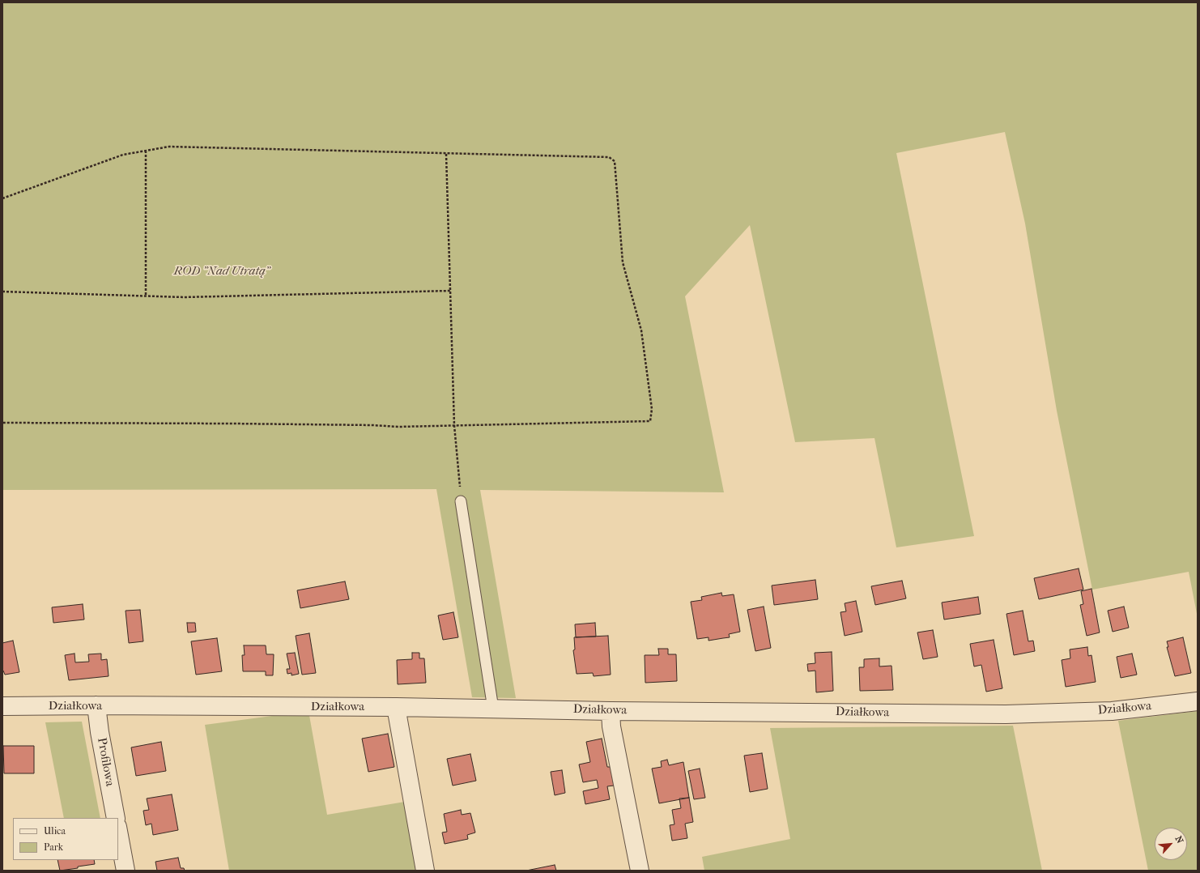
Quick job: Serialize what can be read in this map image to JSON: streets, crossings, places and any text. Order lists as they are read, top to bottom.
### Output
{
  "streets": {
    "street": ["Działkowa", "Profilowa"]
  },
  "crossings": [
    ["Działkowa", "Profilowa"]
  ],
  "parks": ["ROD \"Nad Utratą\""],
  "legend": ["Ulica", "Park"],
  "north": "top right"
}
